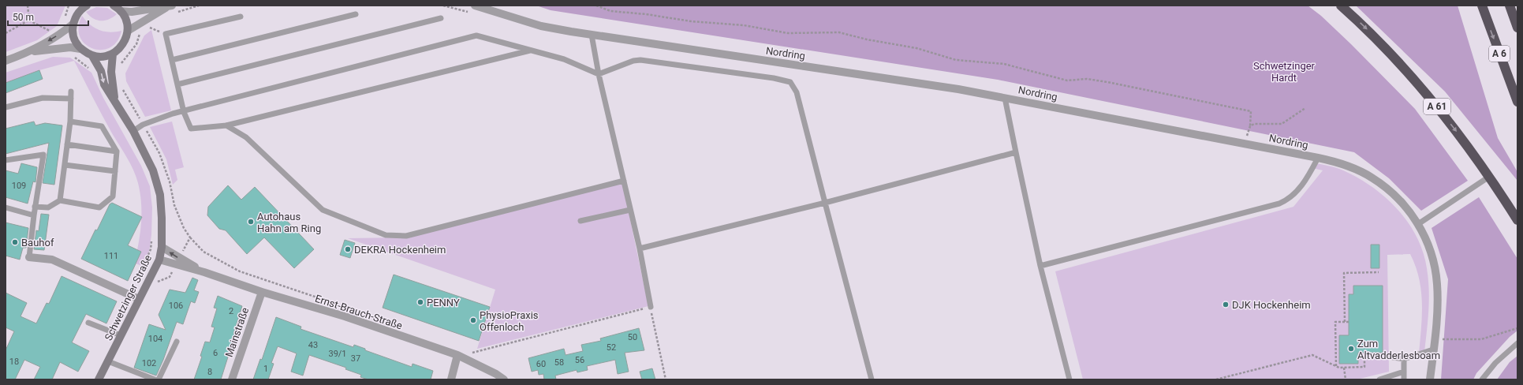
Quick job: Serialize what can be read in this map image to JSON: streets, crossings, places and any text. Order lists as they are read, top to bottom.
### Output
{
  "streets": {
    "highway": ["A 6", "A 61"],
    "main road": ["Schwetzinger Straße"],
    "street": ["Nordring", "Ernst-Brauch-Straße", "Mainstraße"]
  },
  "crossings": [
    ["Schwetzinger Straße", "Ernst-Brauch-Straße"],
    ["Ernst-Brauch-Straße", "Mainstraße"]
  ],
  "parks": ["Schwetzinger Hardt"],
  "places": [
    "Autohaus Hahn am Ring",
    "Bauhof",
    "DEKRA Hockenheim",
    "PENNY",
    "DJK Hockenheim",
    "PhysioPraxis Offenloch",
    "Zum Altvadderlesboam"
  ],
  "house_numbers": [
    "109",
    "111",
    "106",
    "2",
    "50",
    "104",
    "43",
    "52",
    "6",
    "39/1",
    "37",
    "56",
    "18",
    "58",
    "102",
    "60",
    "1",
    "8"
  ],
  "scale_bar": "50 m"
}
